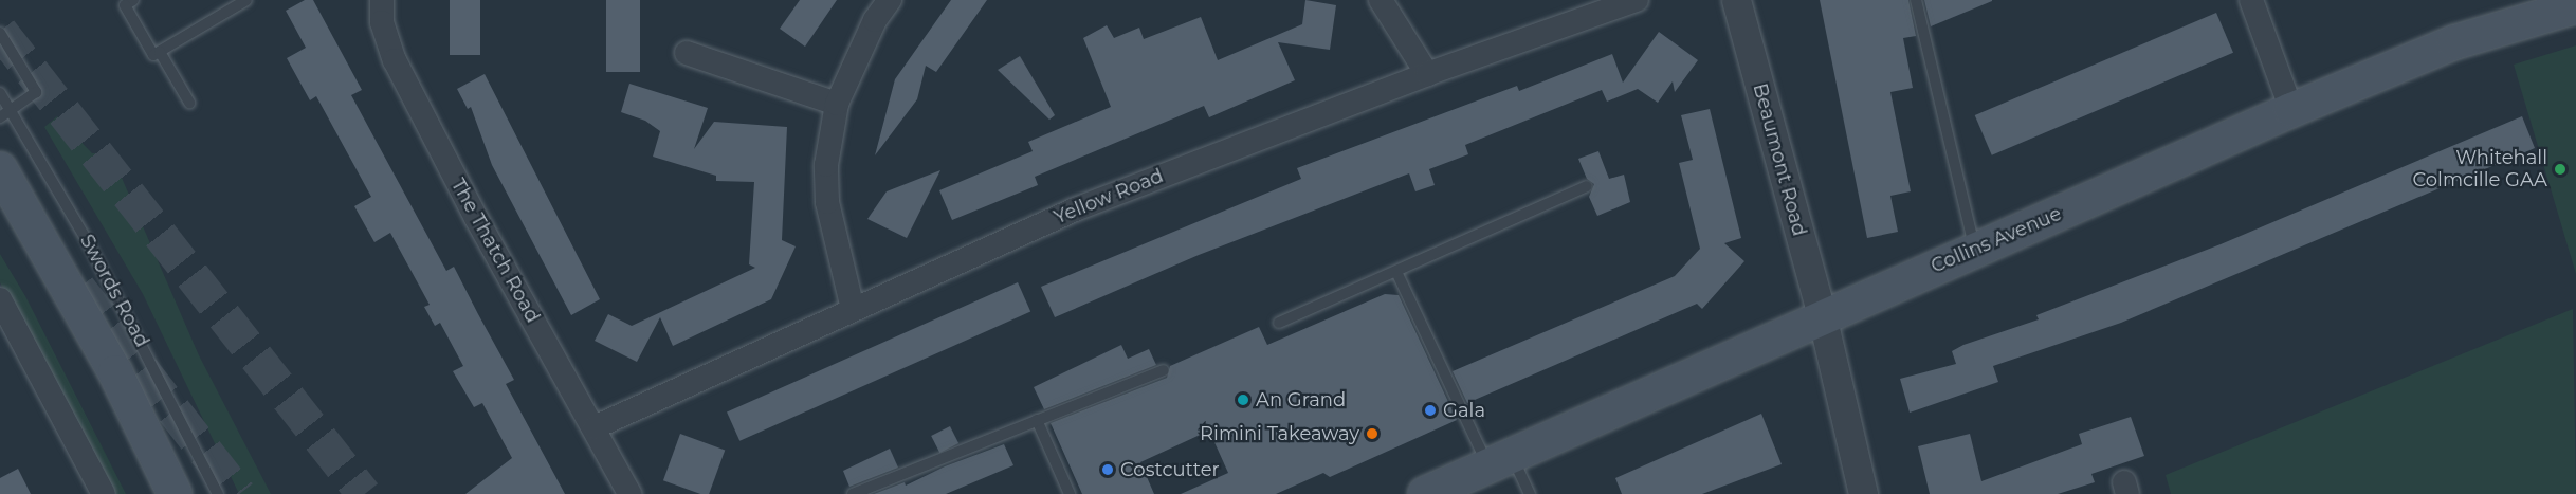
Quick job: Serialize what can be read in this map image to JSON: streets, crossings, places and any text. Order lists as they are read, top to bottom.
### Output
{
  "streets": {
    "main road": ["Collins Avenue", "Swords Road"],
    "street": ["Beaumont Road", "Yellow Road", "The Thatch Road"]
  },
  "crossings": [
    ["Beaumont Road", "Collins Avenue"],
    ["Yellow Road", "The Thatch Road"]
  ],
  "places": [
    "Whitehall Colmcille GAA",
    "An Grand",
    "Gala",
    "Rimini Takeaway",
    "Costcutter"
  ]
}
